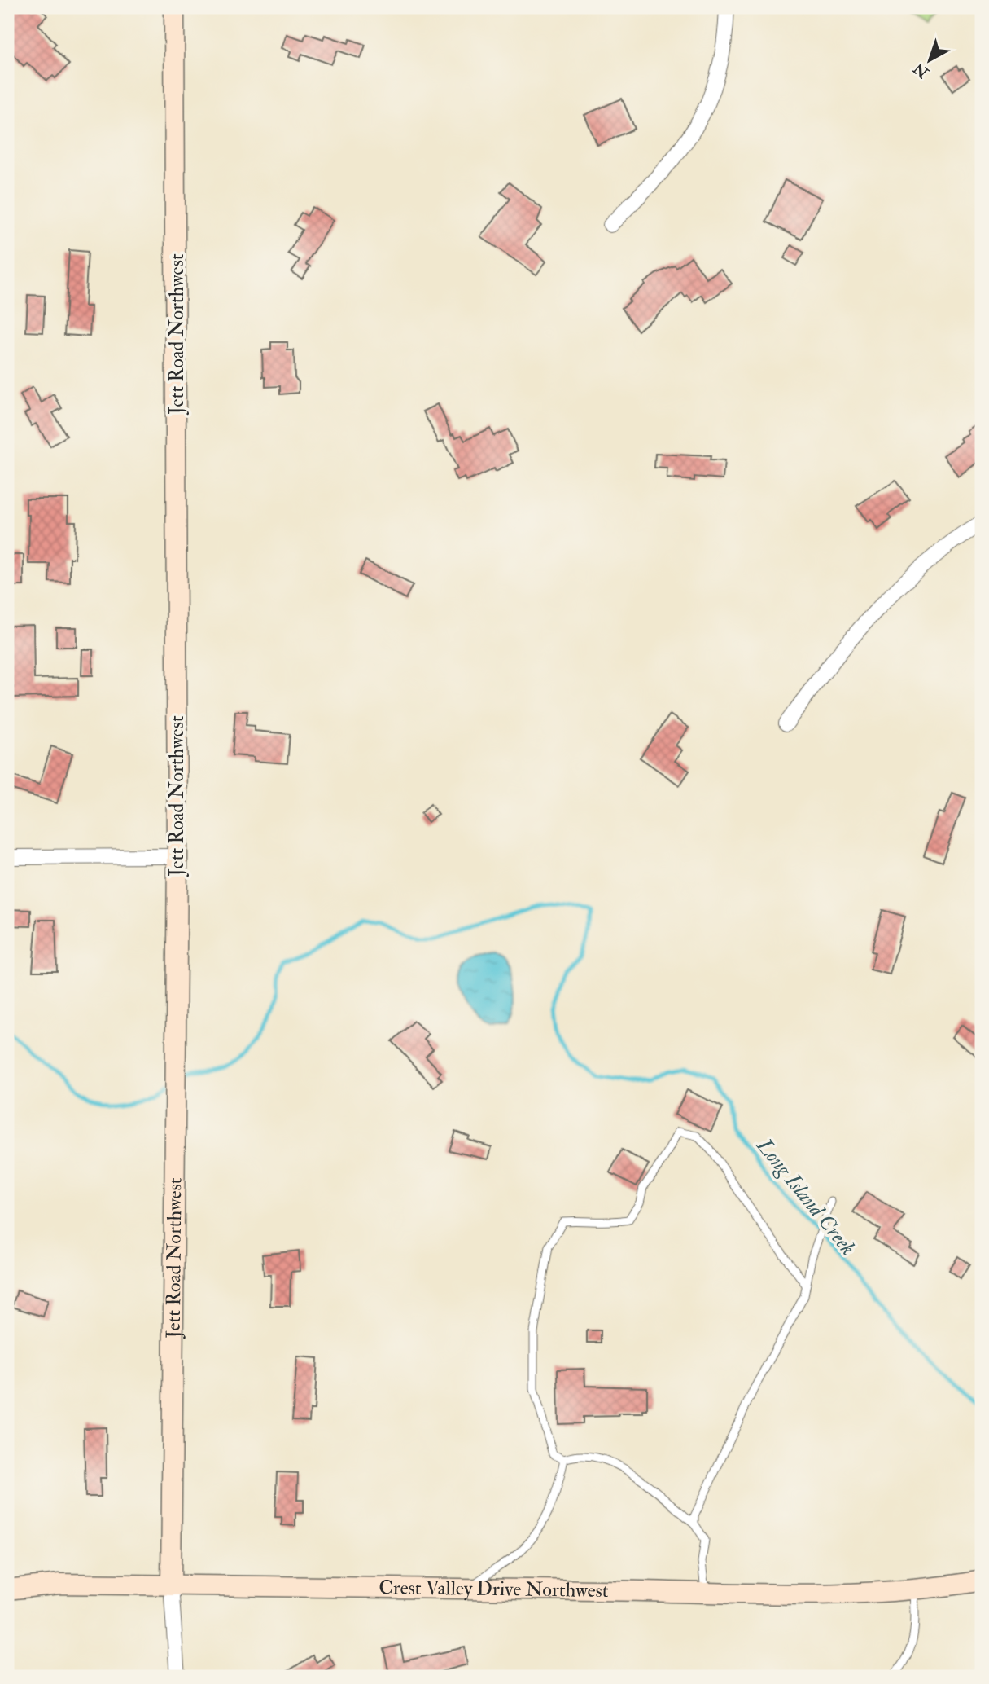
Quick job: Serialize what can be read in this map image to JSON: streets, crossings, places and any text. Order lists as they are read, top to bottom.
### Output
{
  "streets": {
    "street": ["Jett Road Northwest", "Crest Valley Drive Northwest"]
  },
  "crossings": [
    ["Jett Road Northwest", "Crest Valley Drive Northwest"]
  ],
  "water": ["Long Island Creek"],
  "north": "bottom left"
}
